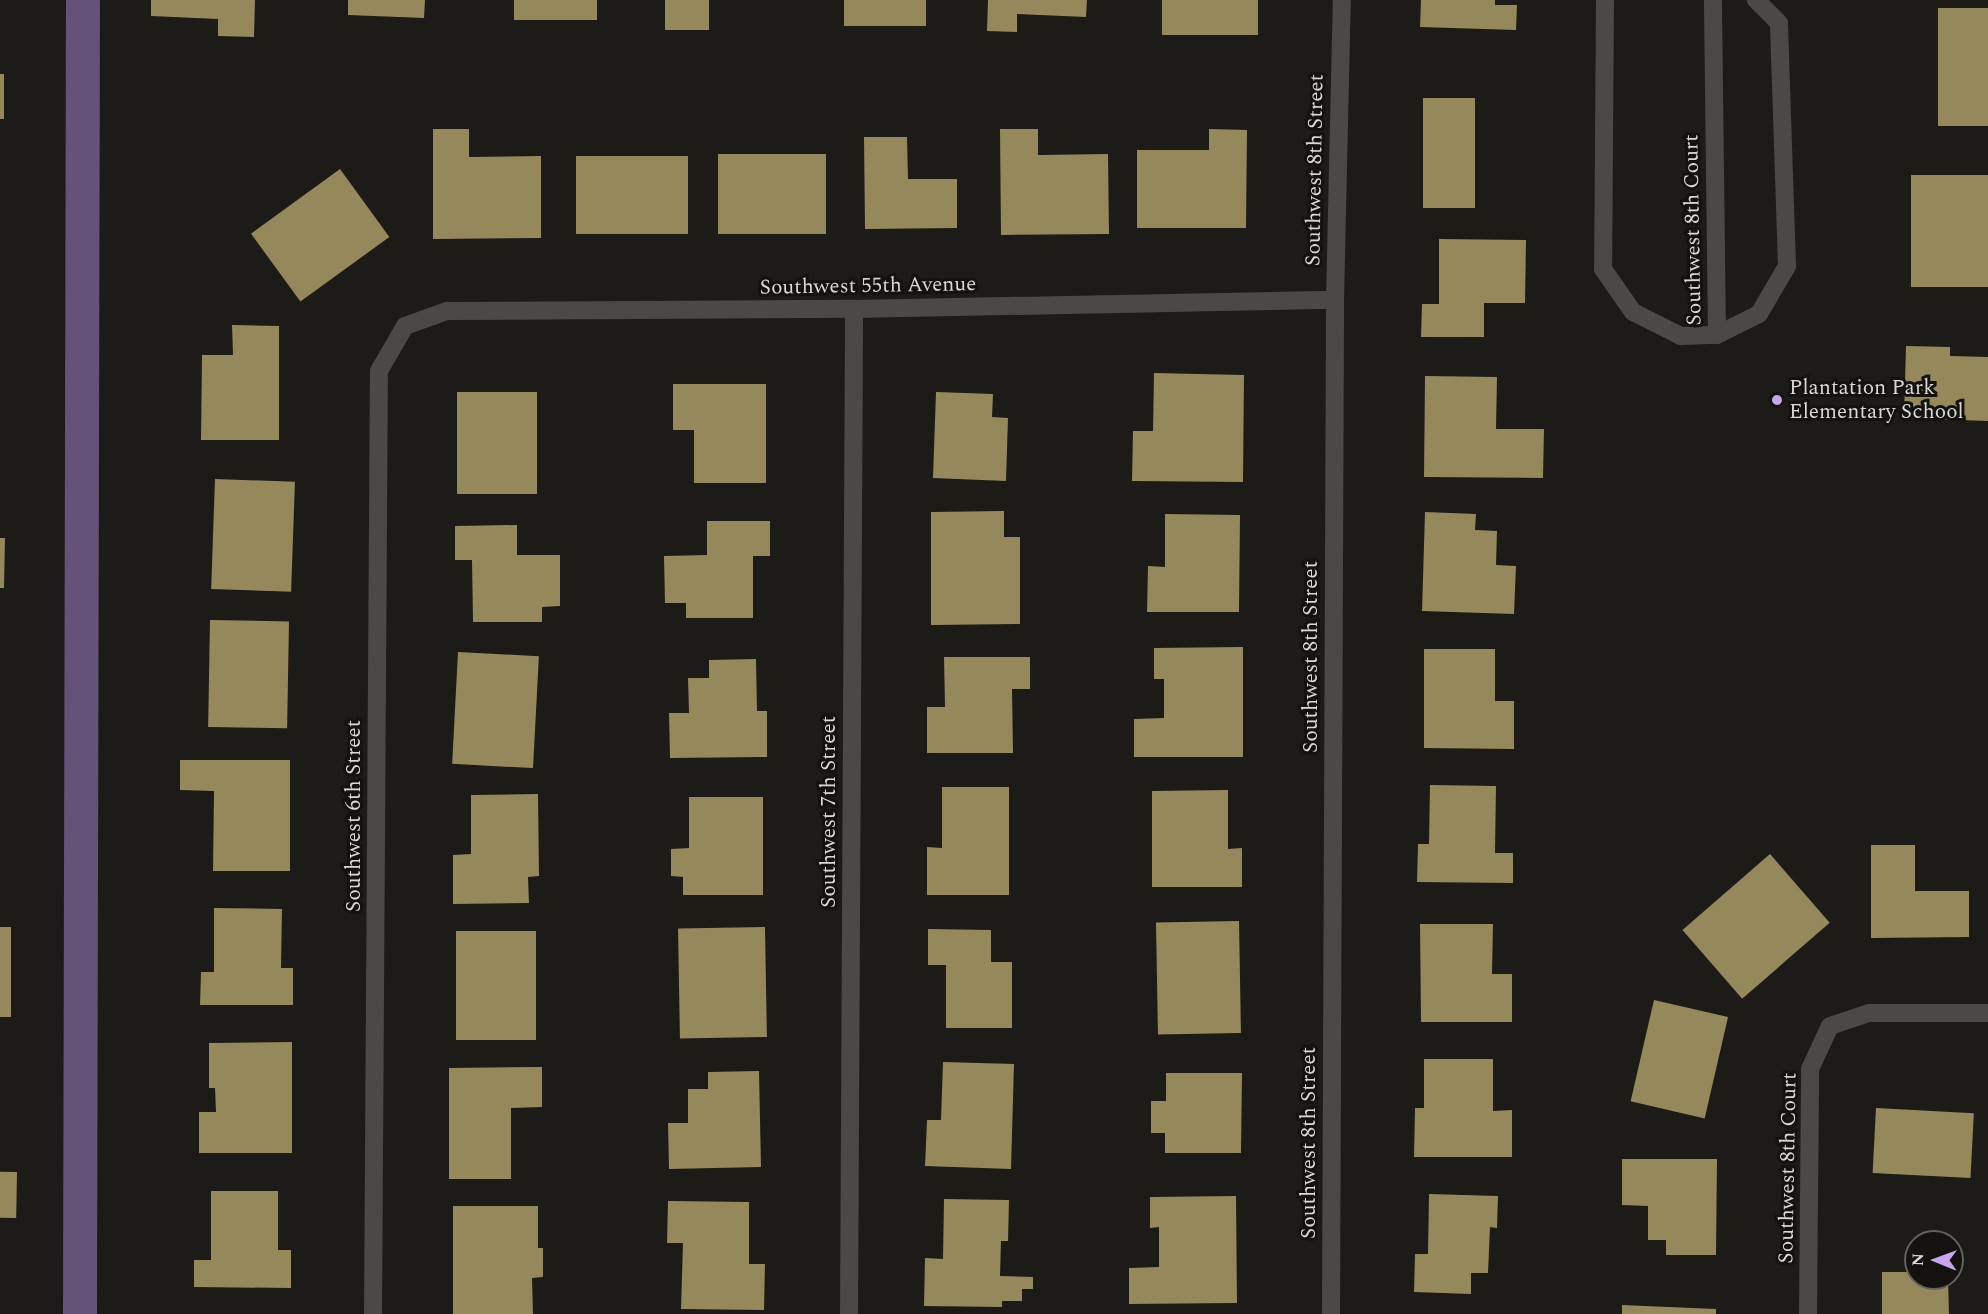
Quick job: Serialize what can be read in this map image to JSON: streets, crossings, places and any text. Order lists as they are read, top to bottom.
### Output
{
  "streets": {
    "street": [
      "Southwest 8th Street",
      "Southwest 8th Court",
      "Southwest 55th Avenue",
      "Southwest 7th Street",
      "Southwest 6th Street"
    ]
  },
  "crossings": [
    ["Southwest 8th Street", "Southwest 55th Avenue"],
    ["Southwest 55th Avenue", "Southwest 7th Street"],
    ["Southwest 55th Avenue", "Southwest 6th Street"]
  ],
  "places": ["Plantation Park Elementary School"],
  "north": "left"
}
